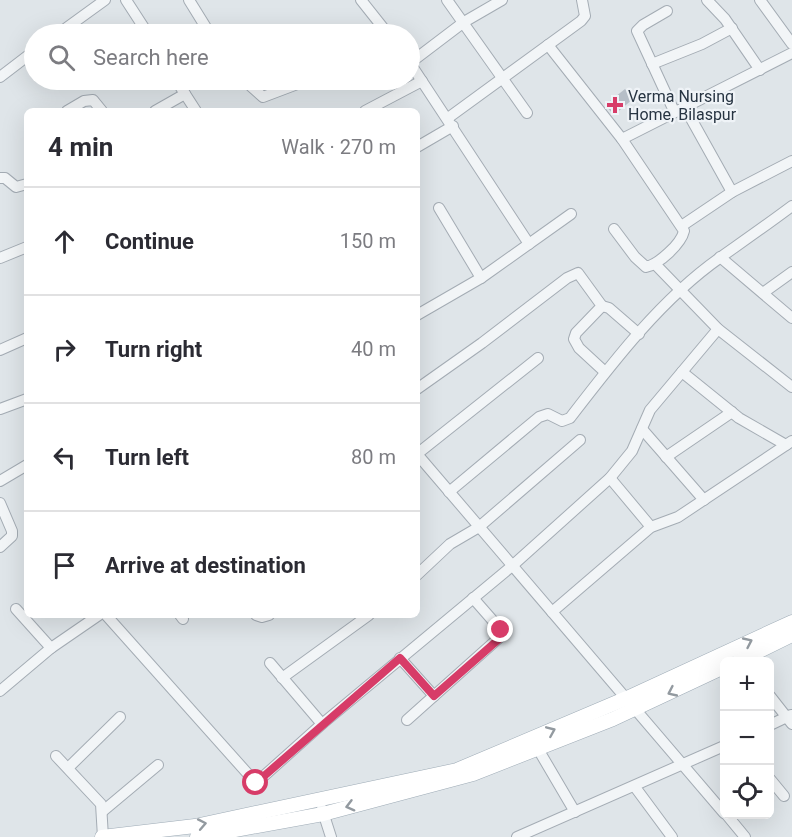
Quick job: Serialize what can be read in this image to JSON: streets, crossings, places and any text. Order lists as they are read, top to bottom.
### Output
{
  "places": {
    "health": ["Verma Nursing Home, Bilaspur"]
  },
  "page": {
    "search": "Search here",
    "heading": ["4 min", "Walk · 270 m"],
    "list": [
      ["Continue", "150 m"],
      ["Turn right", "40 m"],
      ["Turn left", "80 m"],
      "Arrive at destination"
    ],
    "map_buttons": ["+", "−"]
  }
}
